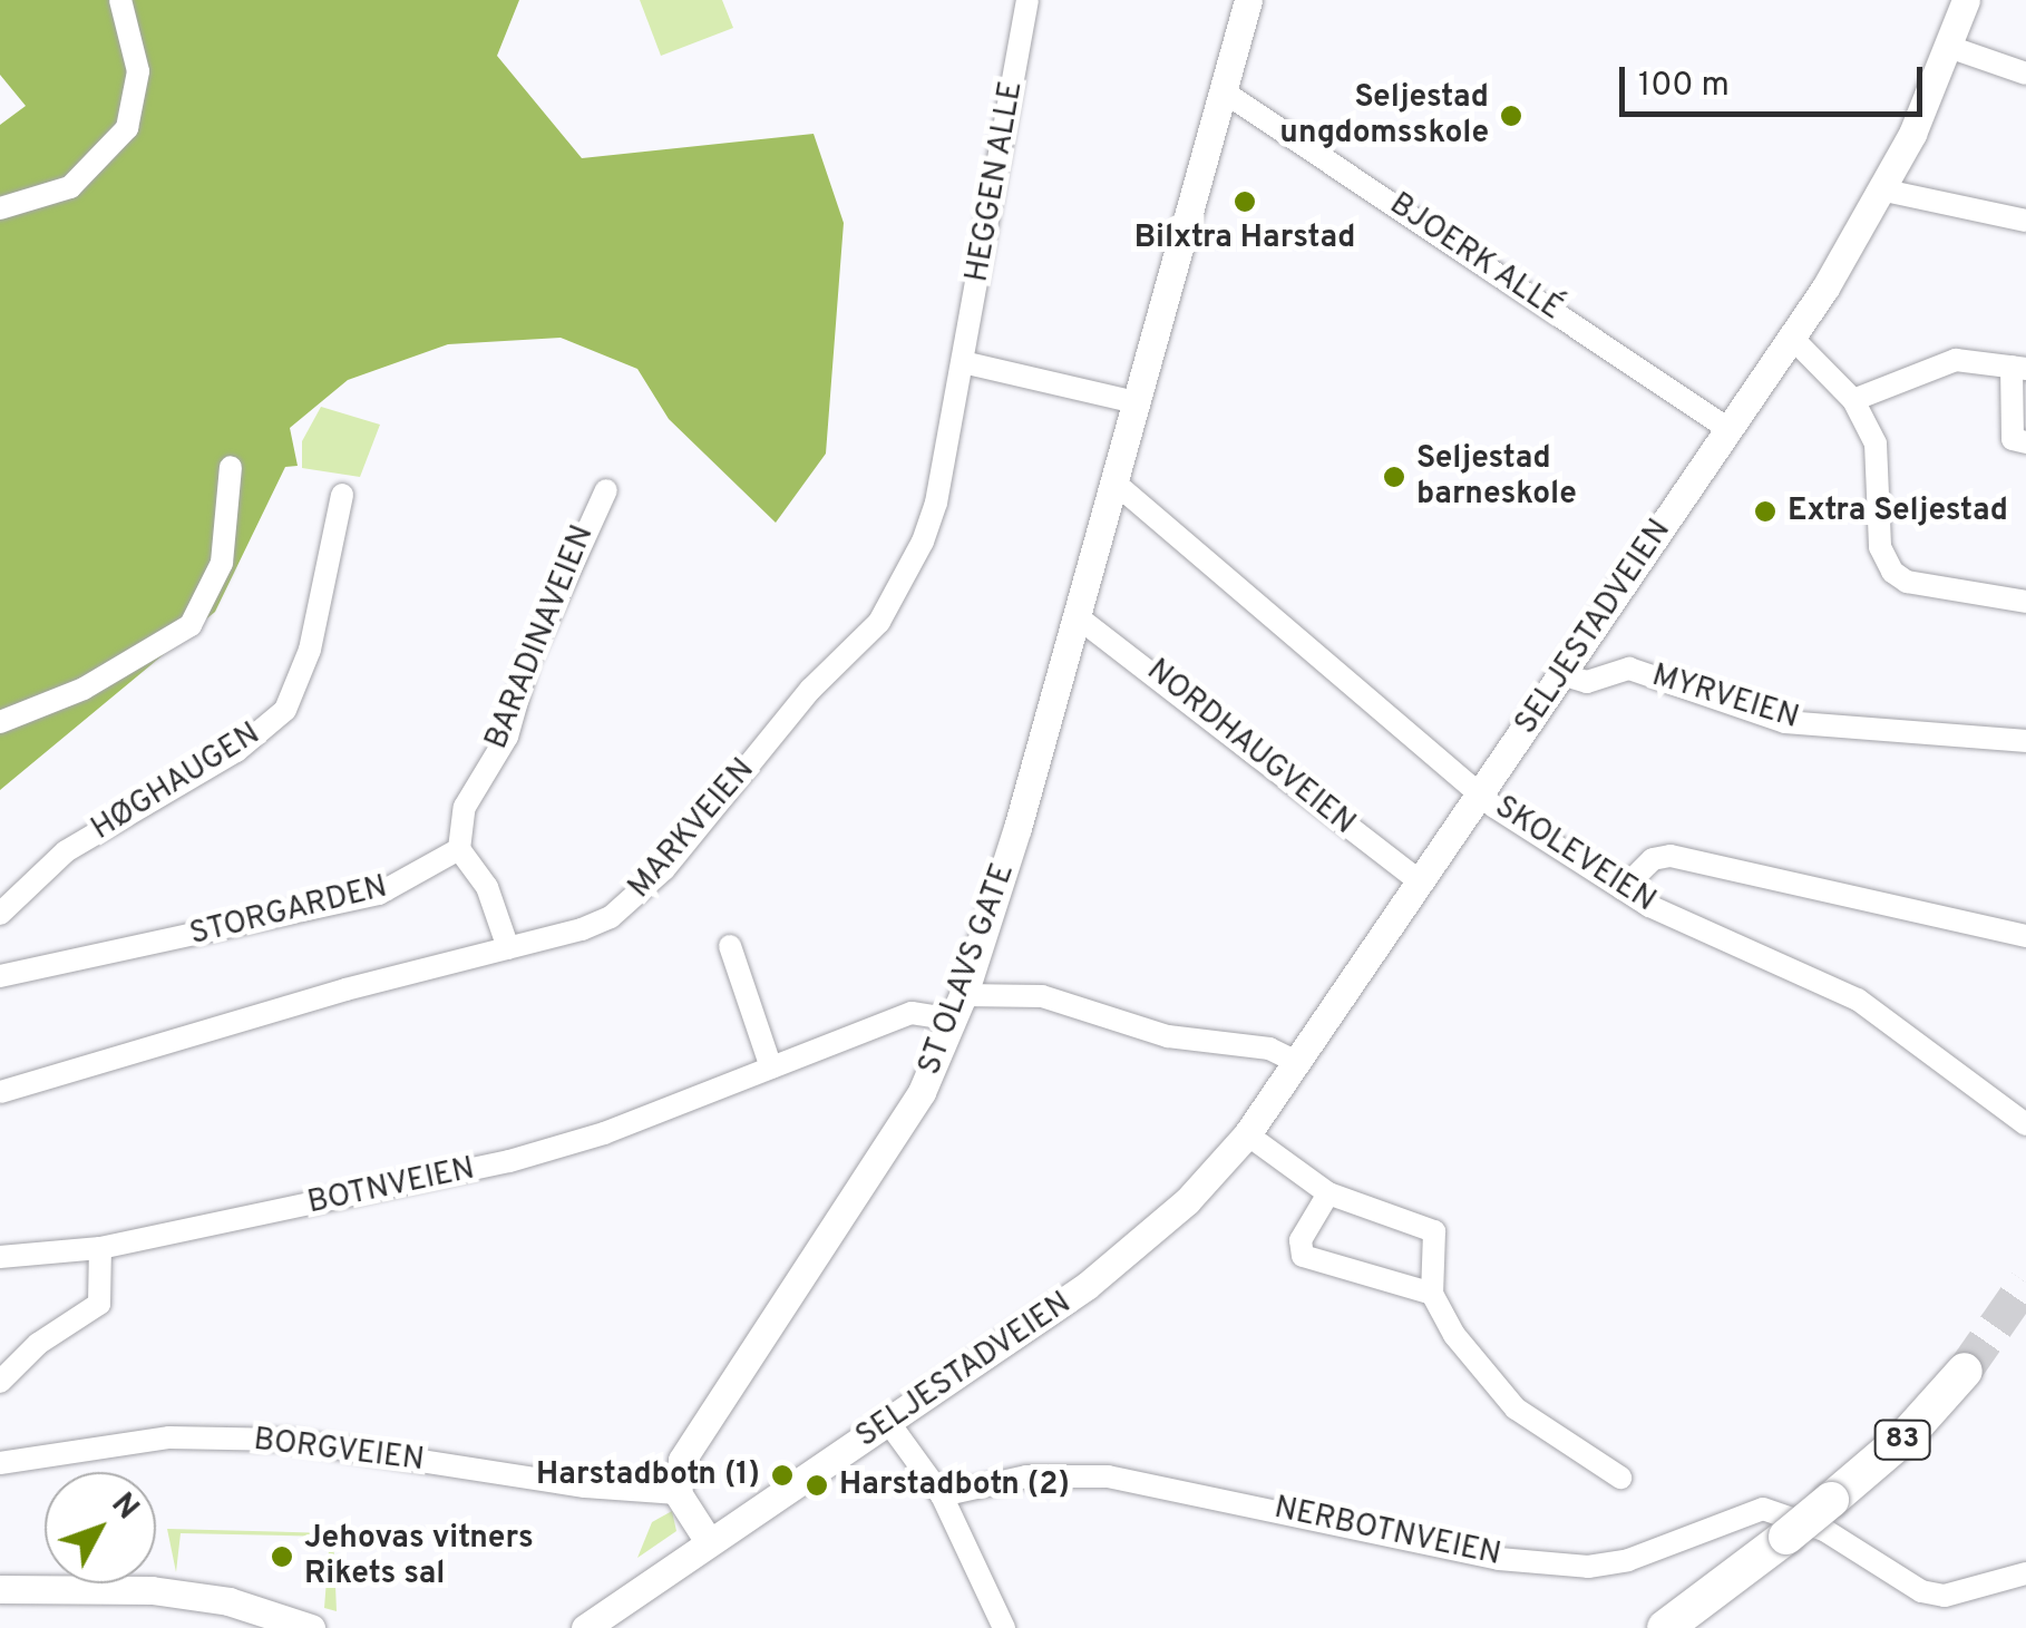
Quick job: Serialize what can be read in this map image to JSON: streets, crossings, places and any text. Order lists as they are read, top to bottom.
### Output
{
  "streets": {
    "highway": ["83"],
    "street": [
      "HEGGEN ALLE",
      "BJOERK ALLÉ",
      "SELJESTADVEIEN",
      "BARADINAVEIEN",
      "MYRVEIEN",
      "NORDHAUGVEIEN",
      "HØGHAUGEN",
      "MARKVEIEN",
      "SKOLEVEIEN",
      "STORGARDEN",
      "ST OLAVS GATE",
      "BOTNVEIEN",
      "BORGVEIEN",
      "NERBOTNVEIEN"
    ]
  },
  "crossings": [
    ["HEGGEN ALLE", "MARKVEIEN"],
    ["BJOERK ALLÉ", "SELJESTADVEIEN"],
    ["BJOERK ALLÉ", "ST OLAVS GATE"],
    ["SELJESTADVEIEN", "MYRVEIEN"],
    ["SELJESTADVEIEN", "NORDHAUGVEIEN"],
    ["SELJESTADVEIEN", "SKOLEVEIEN"],
    ["SELJESTADVEIEN", "BOTNVEIEN"],
    ["BARADINAVEIEN", "STORGARDEN"],
    ["NORDHAUGVEIEN", "ST OLAVS GATE"],
    ["SKOLEVEIEN", "ST OLAVS GATE"],
    ["ST OLAVS GATE", "BOTNVEIEN"],
    ["ST OLAVS GATE", "BORGVEIEN"],
    ["83", "NERBOTNVEIEN"]
  ],
  "places": [
    "Seljestad ungdomsskole",
    "Bilxtra Harstad",
    "Seljestad barneskole",
    "Extra Seljestad",
    "Harstadbotn (1)",
    "Harstadbotn (2)",
    "Jehovas vitners Rikets sal"
  ],
  "scale_bar": "100 m",
  "north": "top right"
}
